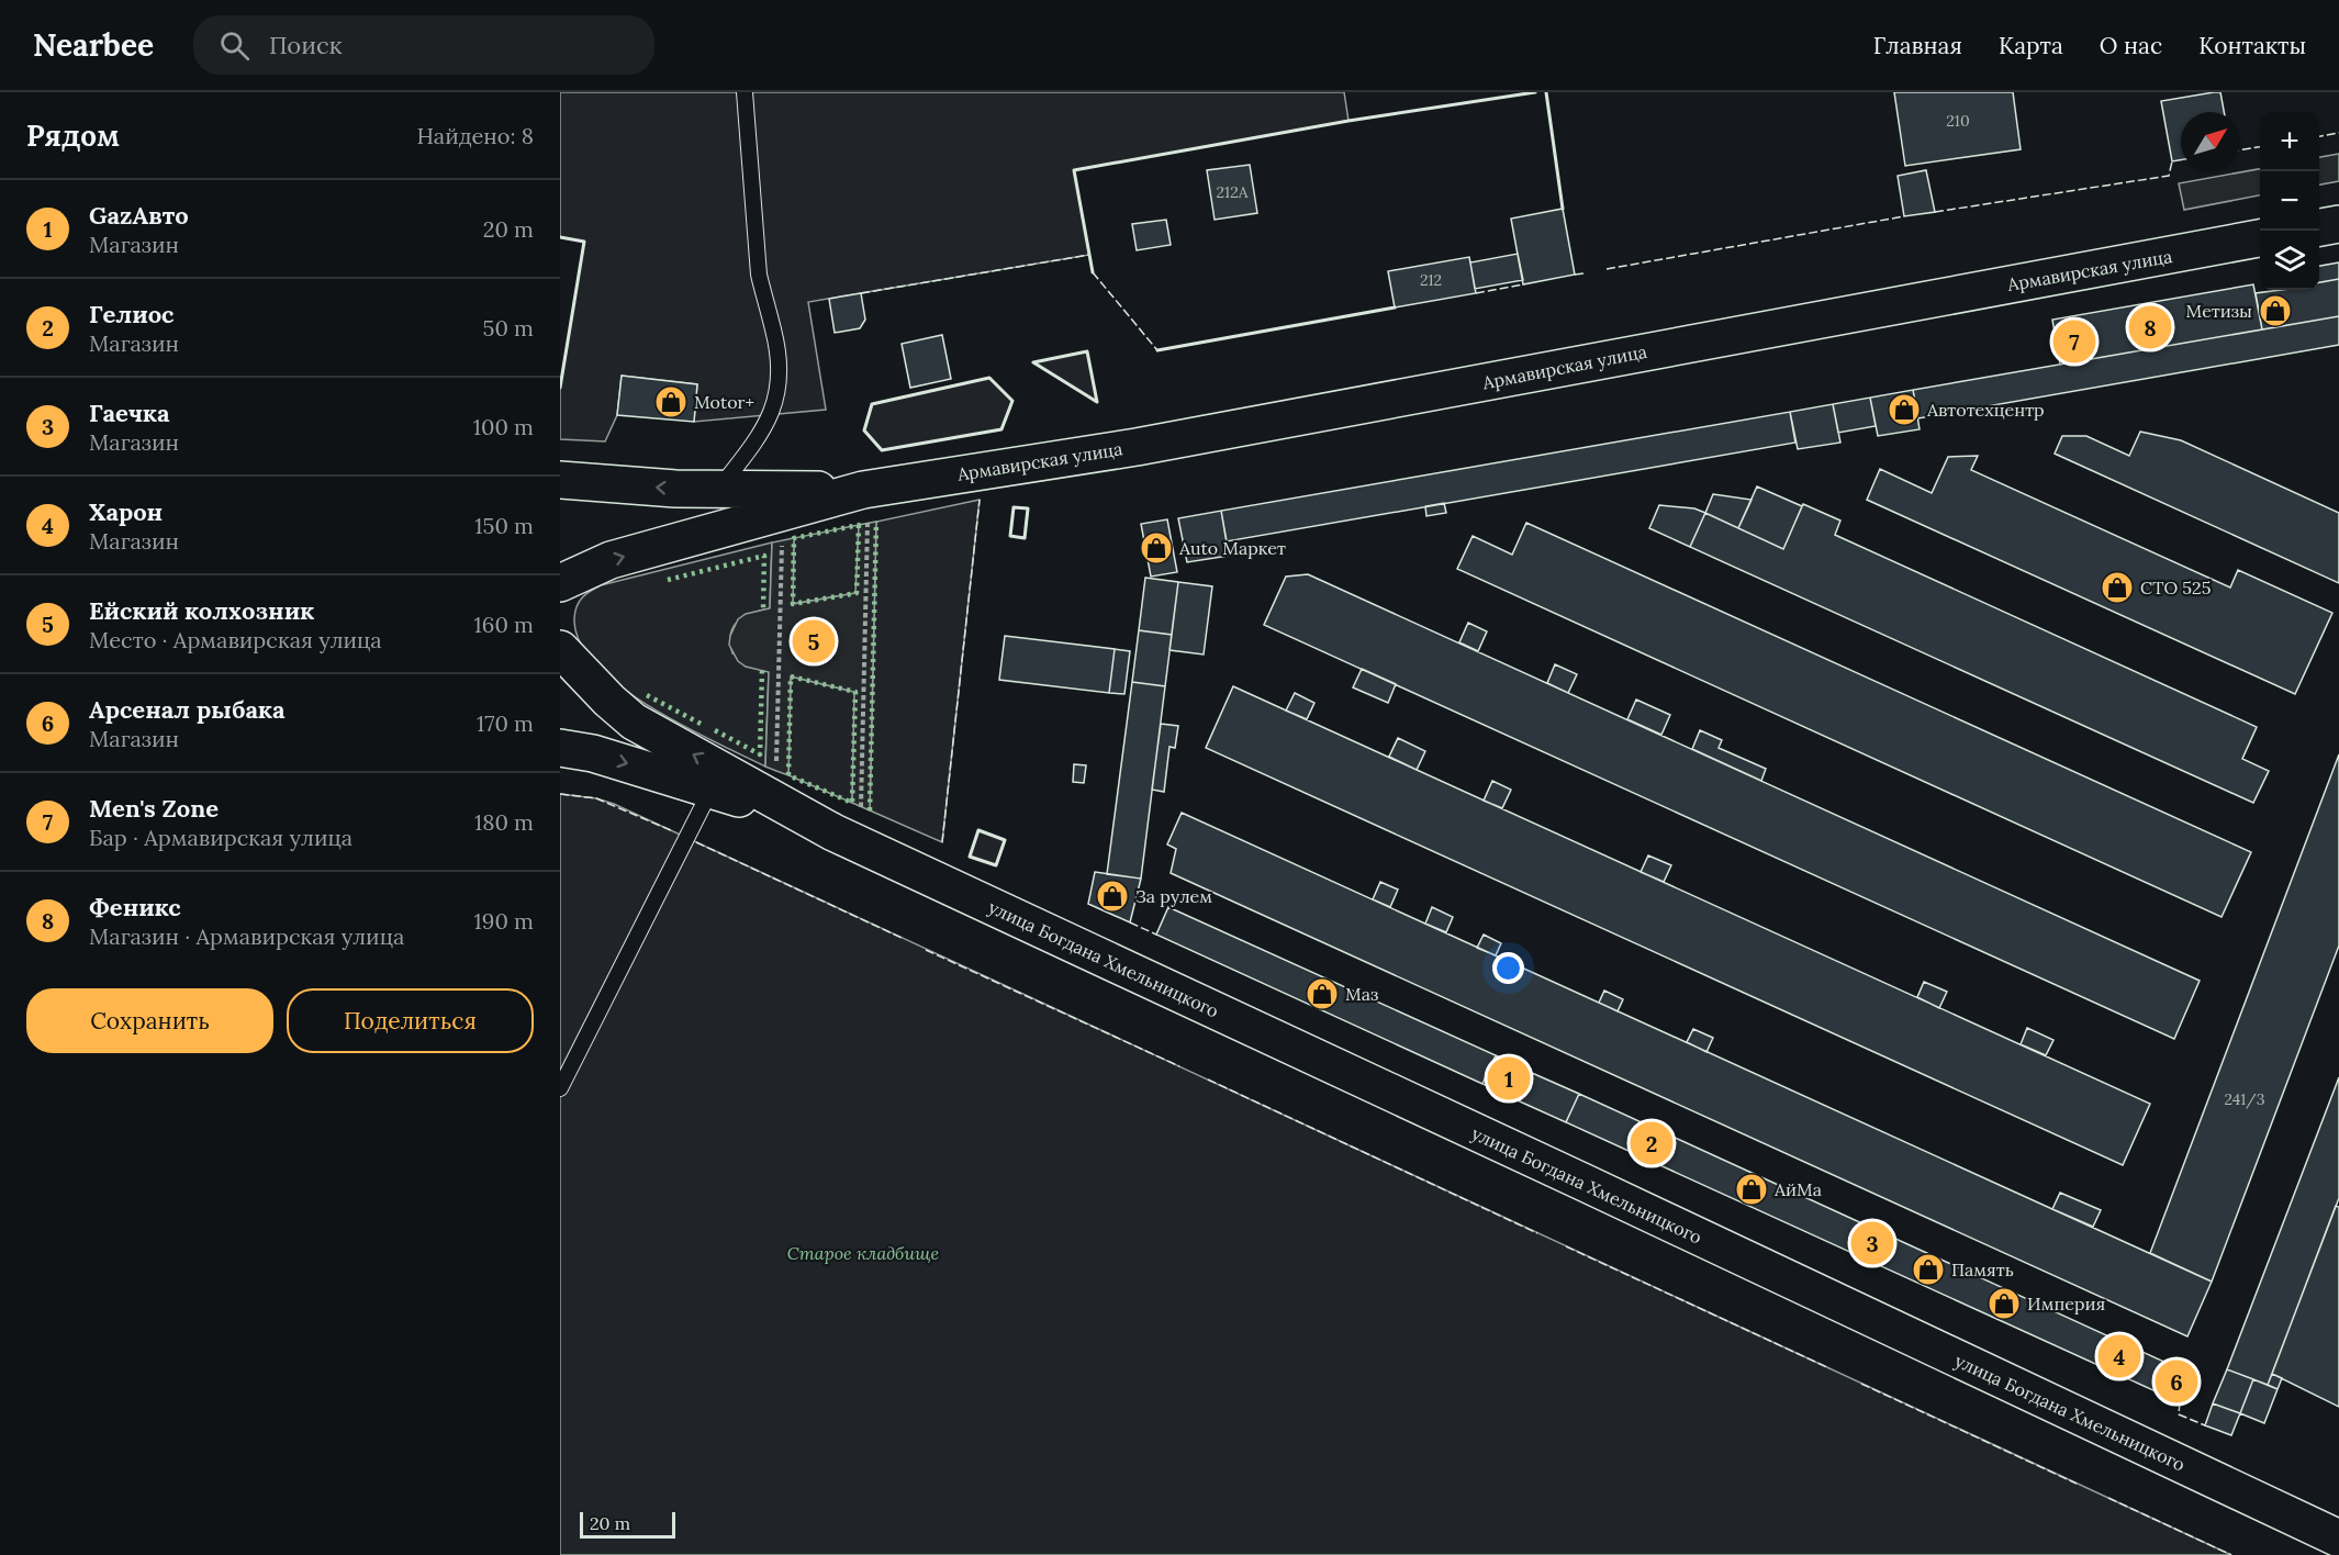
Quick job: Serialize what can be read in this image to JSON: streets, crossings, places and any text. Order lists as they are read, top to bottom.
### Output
{
  "streets": {
    "main road": ["Армавирская улица", "улица Богдана Хмельницкого"]
  },
  "parks": ["Старое кладбище"],
  "places": {
    "shop": [
      "Метизы",
      "Motor+",
      "Автотехцентр",
      "Auto Маркет",
      "СТО 525",
      "За рулем",
      "Маз",
      "АйМа",
      "Память",
      "Империя"
    ]
  },
  "house_numbers": [
    "210",
    "212А",
    "212",
    "241/3"
  ],
  "scale_bar": "20 m",
  "north": "top right",
  "page": {
    "header": "Nearbee",
    "search": "Поиск",
    "nav": [
      "Главная",
      "Карта",
      "О нас",
      "Контакты"
    ],
    "heading": ["Рядом", "Найдено: 8"],
    "map_buttons": ["+", "−"],
    "list": [
      {
        "mark": "1",
        "name": "GazАвто",
        "note": "Магазин",
        "value": "20 m"
      },
      {
        "mark": "2",
        "name": "Гелиос",
        "note": "Магазин",
        "value": "50 m"
      },
      {
        "mark": "3",
        "name": "Гаечка",
        "note": "Магазин",
        "value": "100 m"
      },
      {
        "mark": "4",
        "name": "Харон",
        "note": "Магазин",
        "value": "150 m"
      },
      {
        "mark": "5",
        "name": "Ейский колхозник",
        "note": "Место · Армавирская улица",
        "value": "160 m"
      },
      {
        "mark": "6",
        "name": "Арсенал рыбака",
        "note": "Магазин",
        "value": "170 m"
      },
      {
        "mark": "7",
        "name": "Men's Zone",
        "note": "Бар · Армавирская улица",
        "value": "180 m"
      },
      {
        "mark": "8",
        "name": "Феникс",
        "note": "Магазин · Армавирская улица",
        "value": "190 m"
      }
    ],
    "pins": [
      "8",
      "7",
      "5",
      "1",
      "2",
      "3",
      "4",
      "6"
    ],
    "buttons": ["Сохранить", "Поделиться"],
    "scale": "20 m"
  }
}
